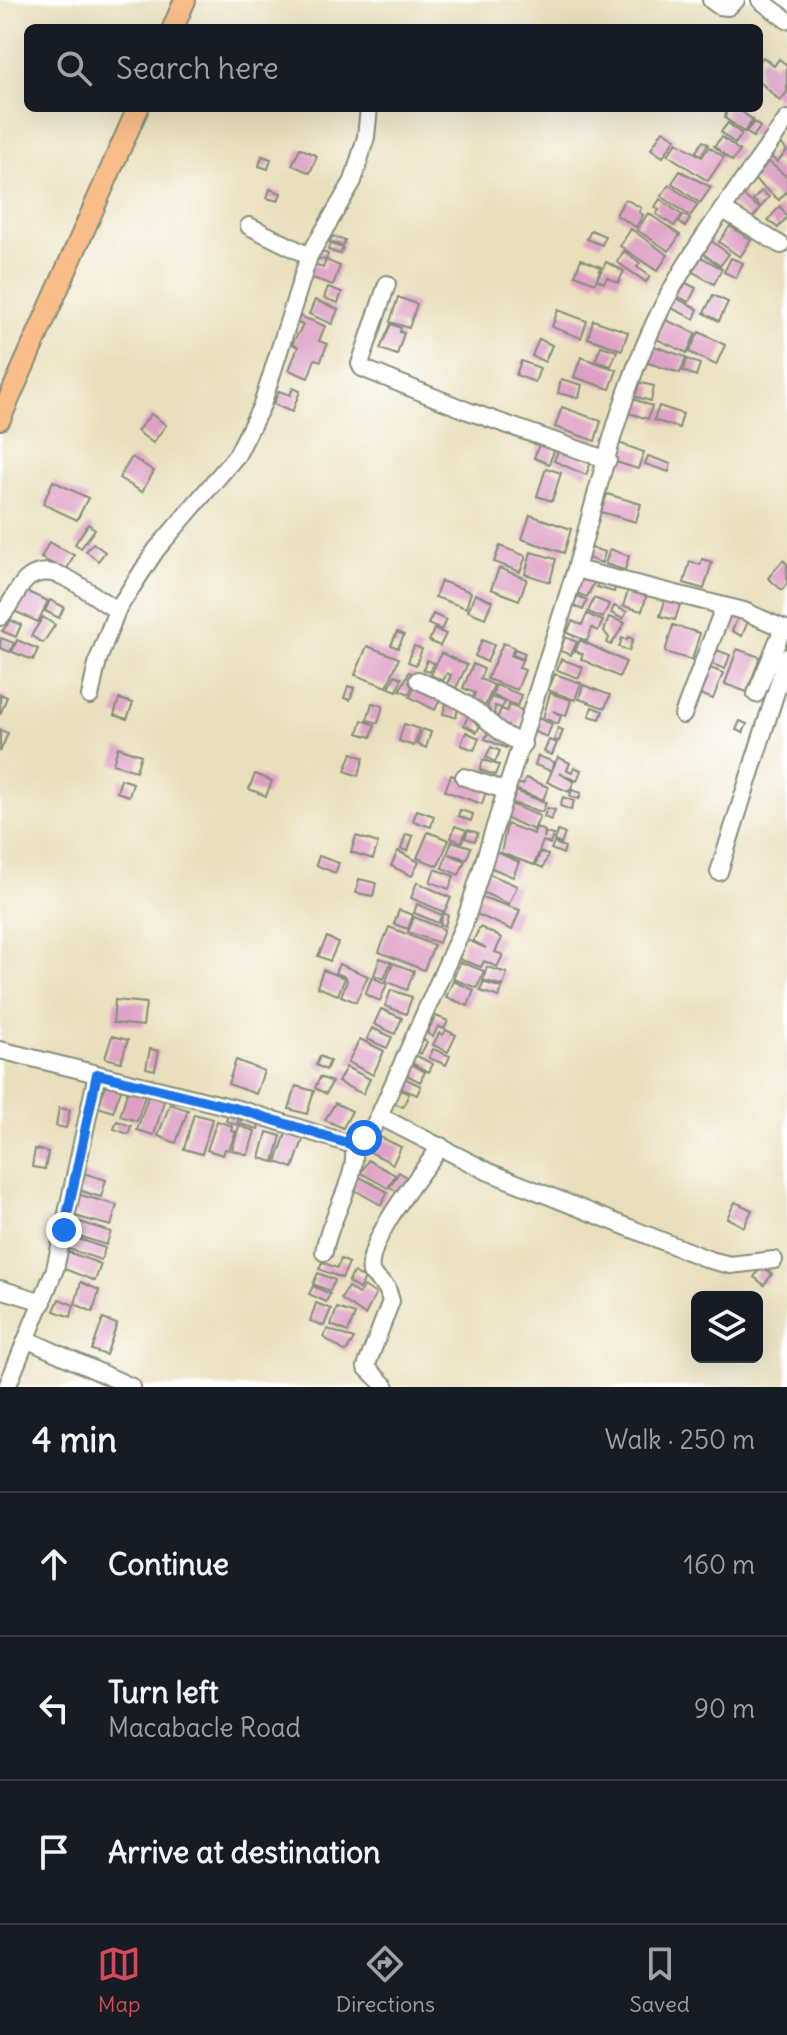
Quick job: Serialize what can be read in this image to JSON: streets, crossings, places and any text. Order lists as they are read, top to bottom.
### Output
{
  "page": {
    "search": "Search here",
    "heading": ["4 min", "Walk · 250 m"],
    "list": [
      ["Continue", "160 m"],
      ["Turn left", "Macabacle Road", "90 m"],
      "Arrive at destination"
    ],
    "nav": ["Map", "Directions", "Saved"]
  }
}
